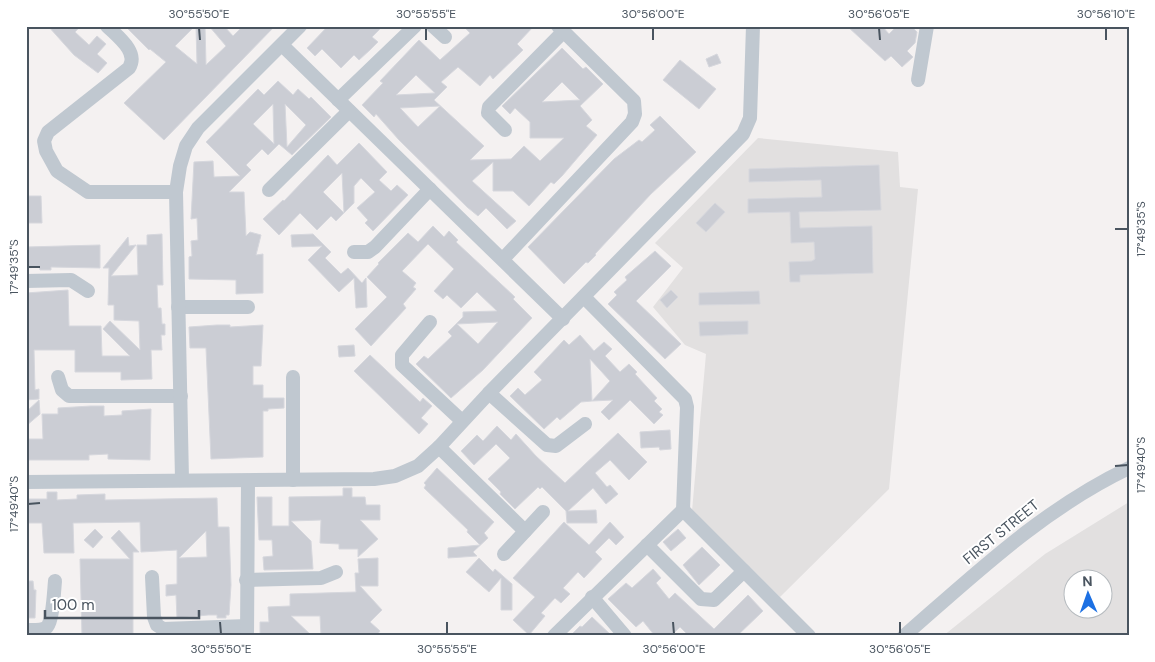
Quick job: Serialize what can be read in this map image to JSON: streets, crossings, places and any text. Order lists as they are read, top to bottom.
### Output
{
  "streets": {
    "street": ["FIRST STREET"]
  },
  "scale_bar": "100 m",
  "north": "top",
  "coordinates": [
    "30°55'50\"E",
    "30°55'55\"E",
    "30°56'00\"E",
    "30°56'05\"E",
    "30°56'10\"E",
    "17°49'35\"S",
    "17°49'40\"S"
  ]
}
